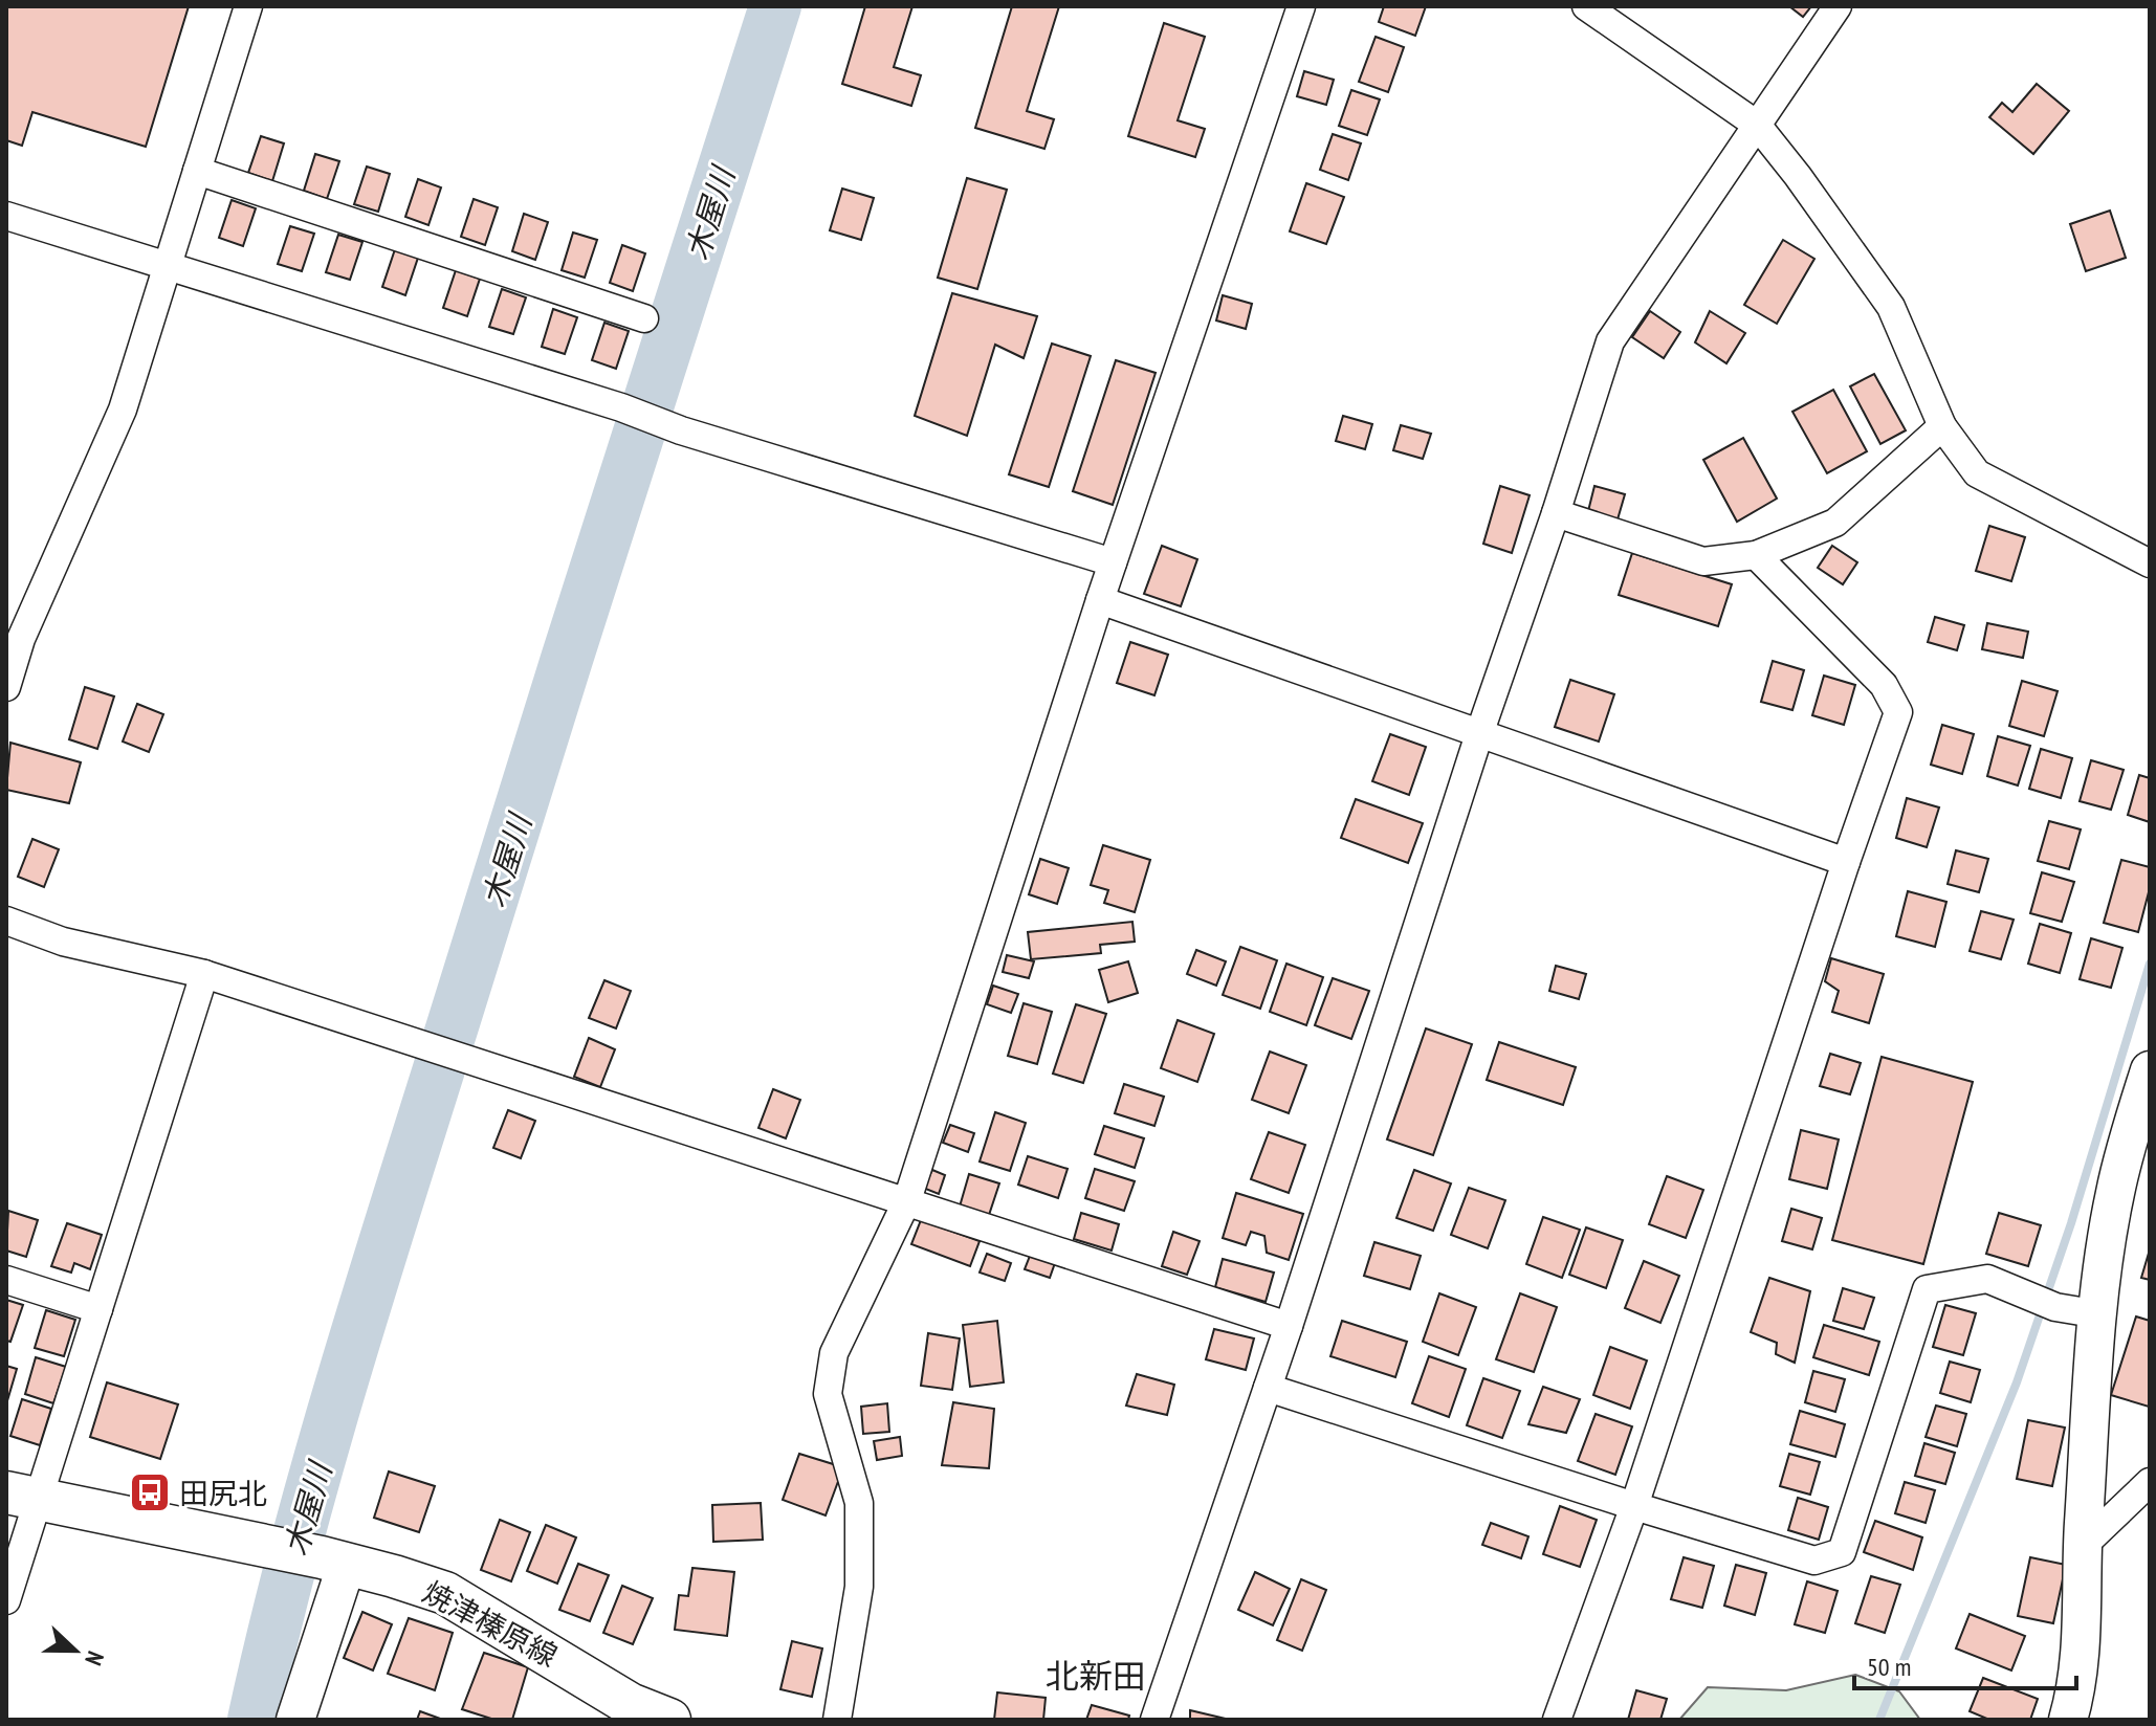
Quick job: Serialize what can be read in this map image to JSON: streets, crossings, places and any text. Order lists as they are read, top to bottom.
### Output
{
  "streets": {
    "main road": ["焼津榛原線"]
  },
  "districts": ["北新田"],
  "water": ["木屋川"],
  "places": {
    "bus stop": ["田尻北"]
  },
  "scale_bar": "50 m",
  "north": "right"
}
